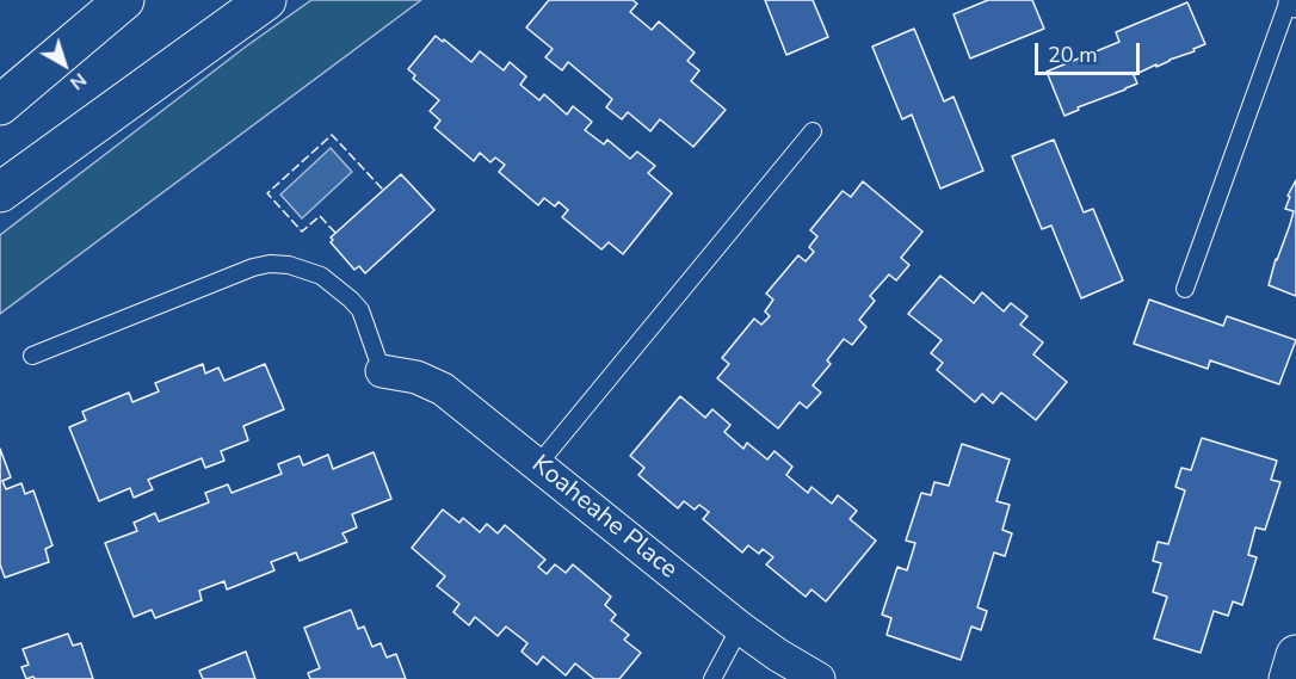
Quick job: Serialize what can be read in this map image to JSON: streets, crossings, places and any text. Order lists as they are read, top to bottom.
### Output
{
  "streets": {
    "street": ["Koaheahe Place"]
  },
  "scale_bar": "20 m",
  "north": "bottom right"
}
